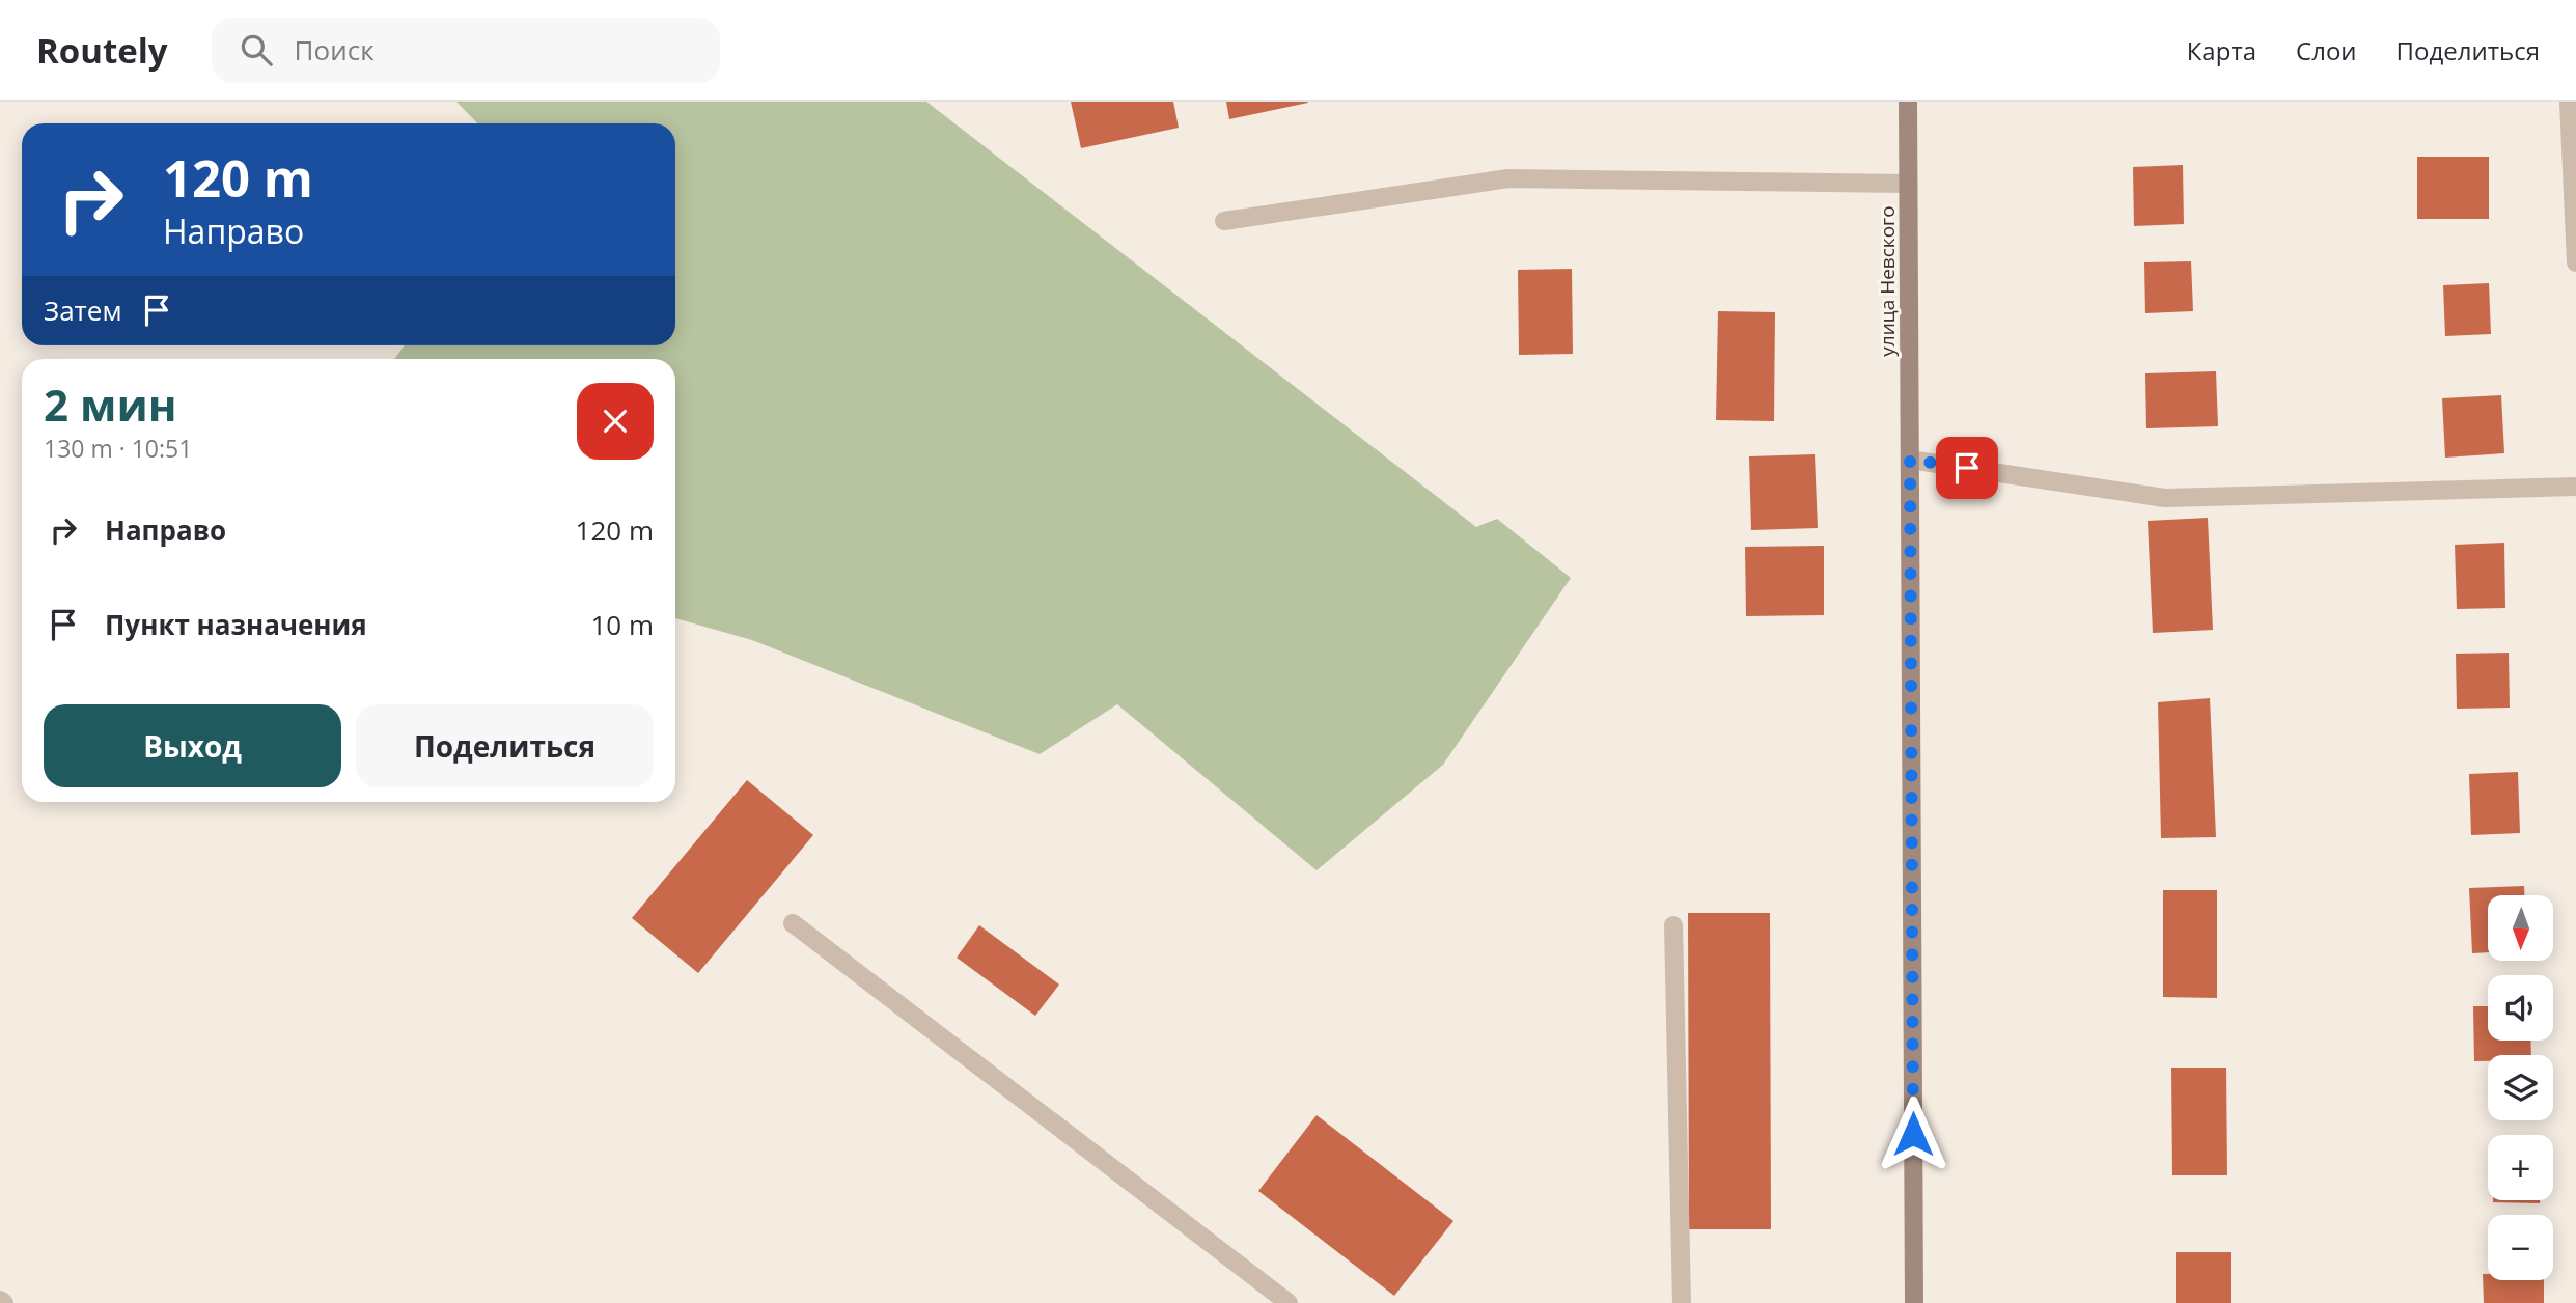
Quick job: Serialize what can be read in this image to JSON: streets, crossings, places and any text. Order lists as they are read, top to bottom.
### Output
{
  "streets": {
    "main road": ["улица Невского"]
  },
  "north": "bottom",
  "page": {
    "header": "Routely",
    "search": "Поиск",
    "nav": ["Карта", "Слои", "Поделиться"],
    "turn": ["120 m", "Направо"],
    "then": "Затем",
    "heading": ["2 мин", "130 m · 10:51"],
    "list": [
      {
        "name": "Направо",
        "value": "120 m"
      },
      {
        "name": "Пункт назначения",
        "value": "10 m"
      }
    ],
    "buttons": ["Выход", "Поделиться"],
    "map_buttons": ["+", "−"]
  }
}
